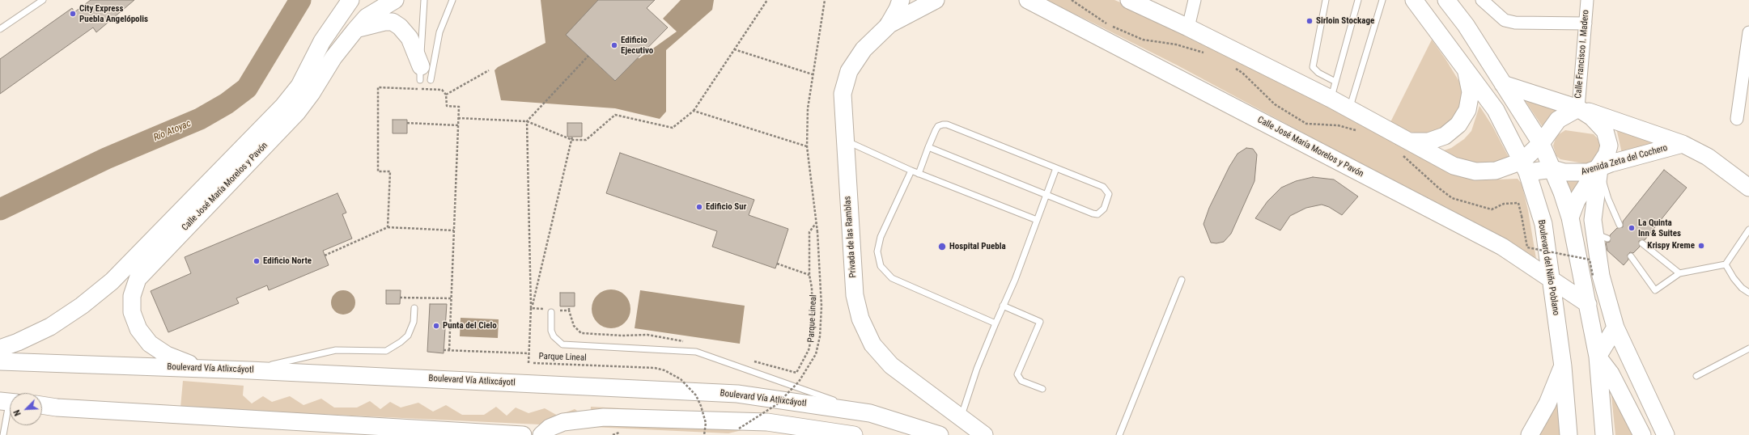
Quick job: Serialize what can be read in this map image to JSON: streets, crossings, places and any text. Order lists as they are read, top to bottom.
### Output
{
  "streets": {
    "street": [
      "Calle Francisco I. Madero",
      "Calle José María Morelos y Pavón",
      "Avenida Zeta del Cochero",
      "Privada de las Ramblas",
      "Boulevard del Niño Poblano",
      "Boulevard Vía Atlixcáyotl"
    ],
    "path": ["Parque Lineal"]
  },
  "crossings": [
    ["Calle Francisco I. Madero", "Avenida Zeta del Cochero"],
    ["Calle José María Morelos y Pavón", "Boulevard del Niño Poblano"],
    ["Calle José María Morelos y Pavón", "Boulevard Vía Atlixcáyotl"],
    ["Avenida Zeta del Cochero", "Boulevard del Niño Poblano"]
  ],
  "water": ["Río Atoyac"],
  "places": [
    "City Express Puebla Angelópolis",
    "Sirloin Stockage",
    "Edificio Ejecutivo",
    "Edificio Sur",
    "La Quinta Inn & Suites",
    "Krispy Kreme",
    "Hospital Puebla",
    "Edificio Norte",
    "Punta del Cielo"
  ],
  "north": "bottom left"
}
